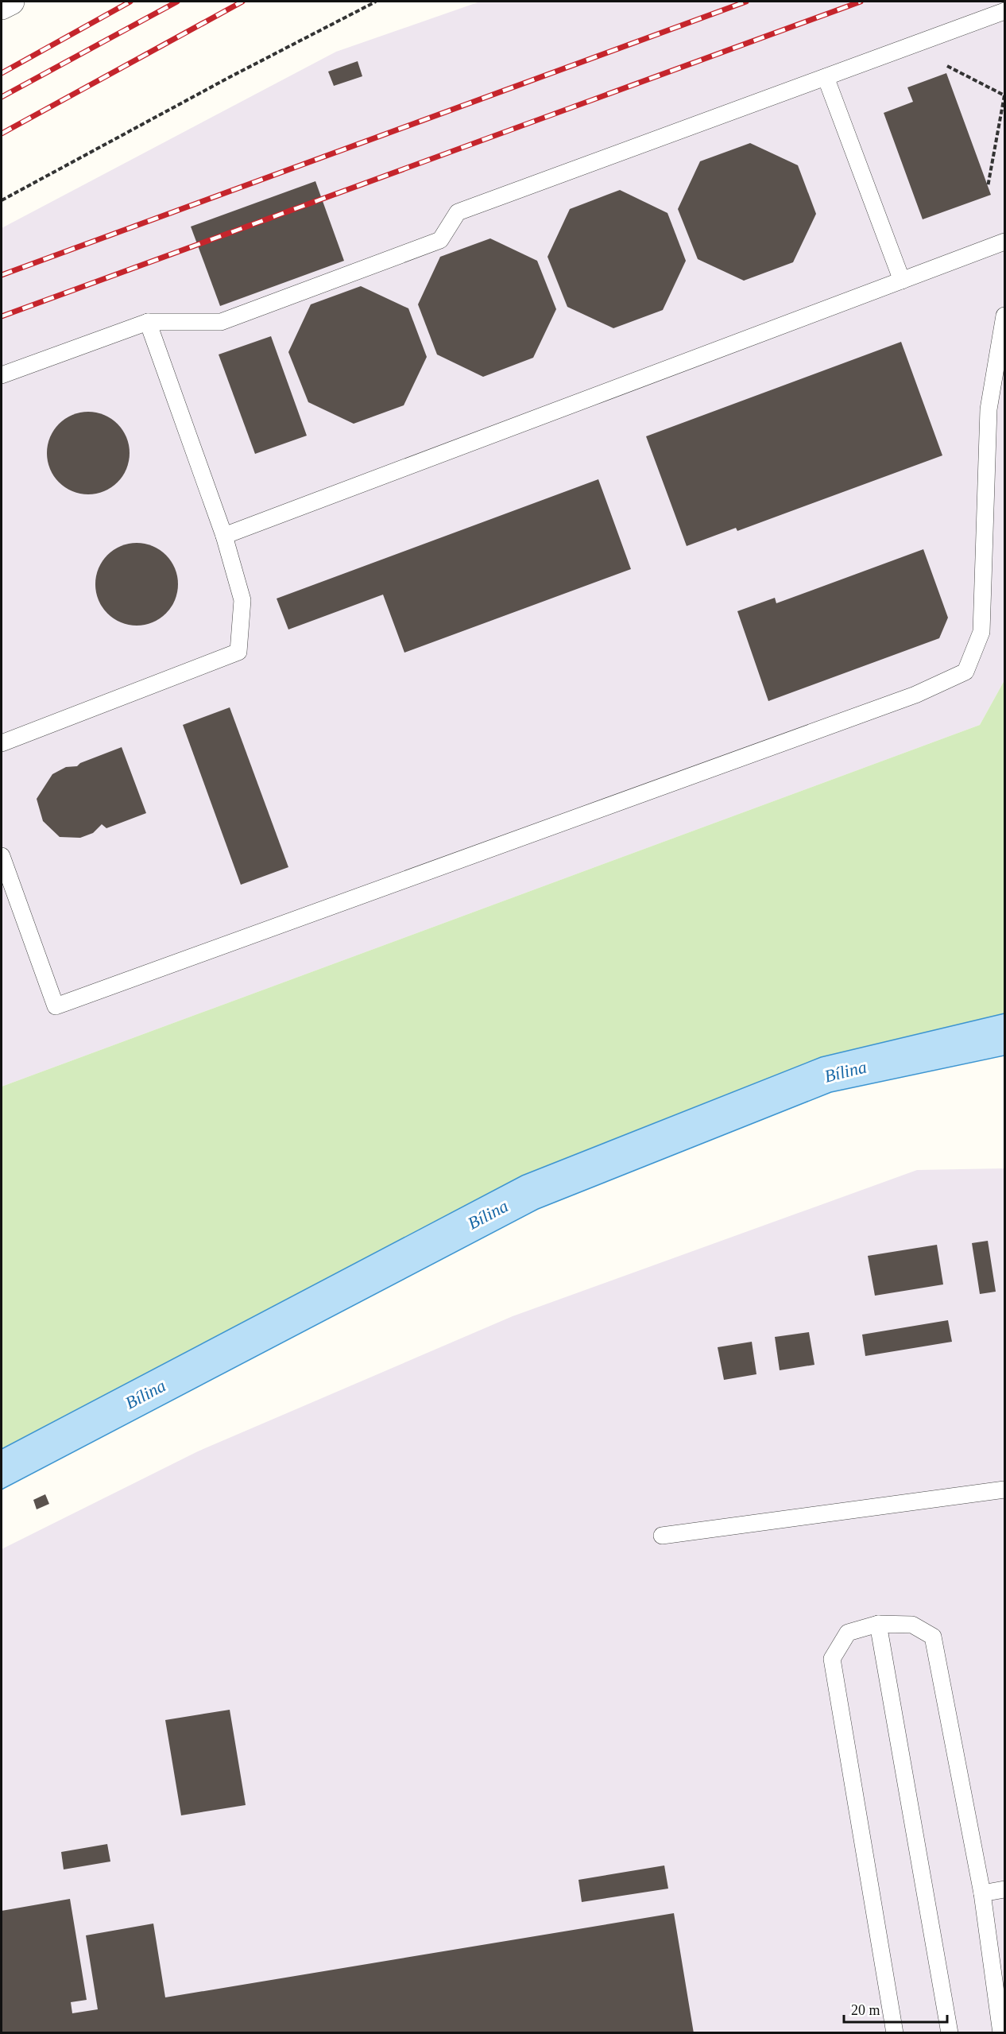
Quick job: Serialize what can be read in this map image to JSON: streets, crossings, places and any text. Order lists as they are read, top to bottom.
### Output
{
  "water": ["Bílina"],
  "scale_bar": "20 m"
}
